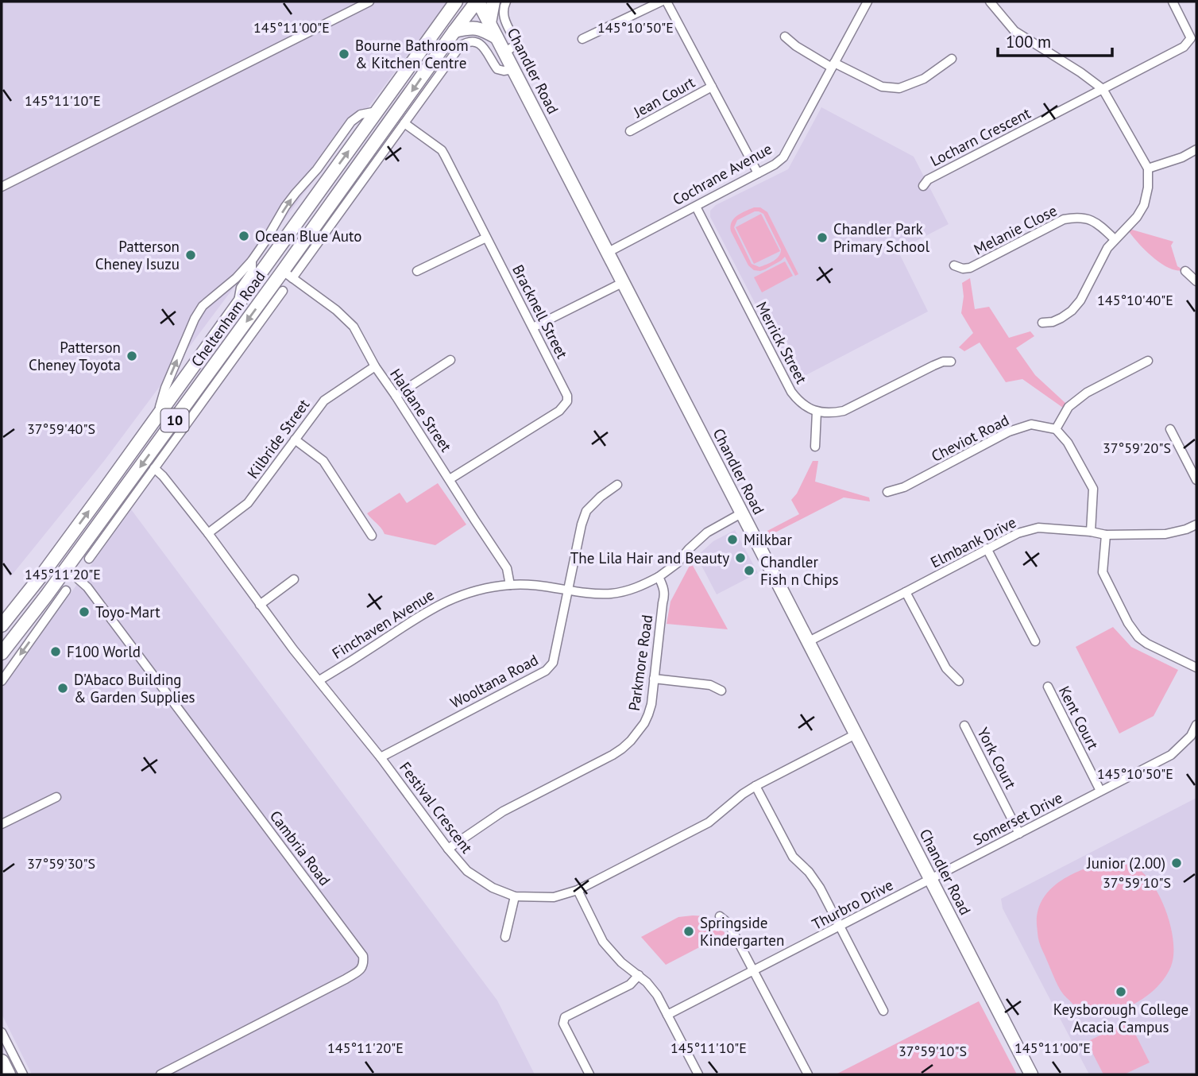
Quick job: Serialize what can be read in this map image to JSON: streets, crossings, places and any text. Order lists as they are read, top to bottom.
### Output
{
  "streets": {
    "main road": ["Chandler Road", "Cheltenham Road", "10"],
    "street": [
      "Jean Court",
      "Locharn Crescent",
      "Cochrane Avenue",
      "Melanie Close",
      "Bracknell Street",
      "Merrick Street",
      "Haldane Street",
      "Cheviot Road",
      "Kilbride Street",
      "Elmbank Drive",
      "Finchaven Avenue",
      "Parkmore Road",
      "Wooltana Road",
      "Kent Court",
      "York Court",
      "Festival Crescent",
      "Somerset Drive",
      "Cambria Road",
      "Thurbro Drive"
    ]
  },
  "crossings": [
    ["Chandler Road", "Cochrane Avenue"],
    ["Chandler Road", "Cheltenham Road"],
    ["Chandler Road", "Elmbank Drive"],
    ["Chandler Road", "Festival Crescent"],
    ["Chandler Road", "Somerset Drive"],
    ["Chandler Road", "Thurbro Drive"],
    ["Cochrane Avenue", "Merrick Street"],
    ["Bracknell Street", "Cheltenham Road"],
    ["Bracknell Street", "Haldane Street"],
    ["Cheltenham Road", "Haldane Street"],
    ["Cheltenham Road", "Festival Crescent"],
    ["Cheltenham Road", "Cambria Road"],
    ["Haldane Street", "Kilbride Street"],
    ["Haldane Street", "Finchaven Avenue"],
    ["Kilbride Street", "Festival Crescent"],
    ["Finchaven Avenue", "Parkmore Road"],
    ["Finchaven Avenue", "Wooltana Road"],
    ["Finchaven Avenue", "Festival Crescent"],
    ["Parkmore Road", "Festival Crescent"],
    ["Wooltana Road", "Festival Crescent"],
    ["Kent Court", "Somerset Drive"],
    ["York Court", "Somerset Drive"],
    ["Somerset Drive", "Thurbro Drive"]
  ],
  "places": [
    "Bourne Bathroom & Kitchen Centre",
    "Ocean Blue Auto",
    "Chandler Park Primary School",
    "Patterson Cheney Isuzu",
    "Patterson Cheney Toyota",
    "Milkbar",
    "The Lila Hair and Beauty",
    "Chandler Fish n Chips",
    "Toyo-Mart",
    "F100 World",
    "D'Abaco Building & Garden Supplies",
    "Junior (2.00)",
    "Springside Kindergarten",
    "Keysborough College Acacia Campus"
  ],
  "scale_bar": "100 m",
  "coordinates": [
    "145°11'00\"E",
    "145°10'50\"E",
    "145°11'10\"E",
    "145°10'40\"E",
    "37°59'40\"S",
    "37°59'20\"S",
    "145°11'20\"E",
    "37°59'30\"S",
    "37°59'10\"S"
  ]
}
